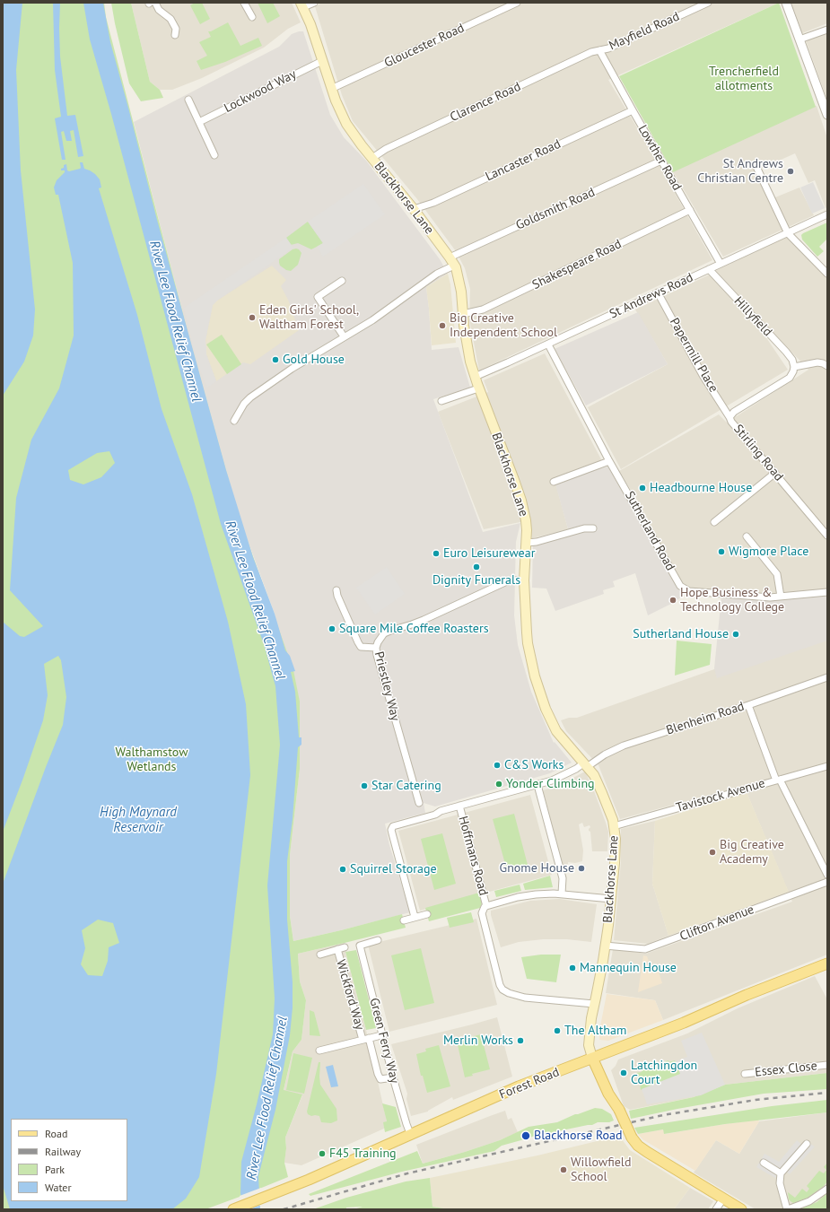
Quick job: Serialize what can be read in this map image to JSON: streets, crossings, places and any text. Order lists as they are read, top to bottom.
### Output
{
  "streets": {
    "main road": ["Blackhorse Lane", "Forest Road"],
    "street": [
      "Mayfield Road",
      "Gloucester Road",
      "Lockwood Way",
      "Clarence Road",
      "Lowther Road",
      "Lancaster Road",
      "Goldsmith Road",
      "Shakespeare Road",
      "St Andrews Road",
      "Hillyfield",
      "Papermill Place",
      "Stirling Road",
      "Sutherland Road",
      "Priestley Way",
      "Blenheim Road",
      "Tavistock Avenue",
      "Hoffmans Road",
      "Clifton Avenue",
      "Wickford Way",
      "Green Ferry Way",
      "Essex Close"
    ]
  },
  "crossings": [
    ["Mayfield Road", "Clarence Road"],
    ["Mayfield Road", "Lowther Road"],
    ["Gloucester Road", "Blackhorse Lane"],
    ["Lockwood Way", "Blackhorse Lane"],
    ["Clarence Road", "Lowther Road"],
    ["Clarence Road", "Blackhorse Lane"],
    ["Lowther Road", "Lancaster Road"],
    ["Lowther Road", "Goldsmith Road"],
    ["Lowther Road", "Shakespeare Road"],
    ["Lowther Road", "St Andrews Road"],
    ["Lancaster Road", "Blackhorse Lane"],
    ["Blackhorse Lane", "Goldsmith Road"],
    ["Blackhorse Lane", "Shakespeare Road"],
    ["Blackhorse Lane", "St Andrews Road"],
    ["Blackhorse Lane", "Priestley Way"],
    ["Blackhorse Lane", "Blenheim Road"],
    ["Blackhorse Lane", "Tavistock Avenue"],
    ["Blackhorse Lane", "Clifton Avenue"],
    ["Blackhorse Lane", "Forest Road"],
    ["St Andrews Road", "Hillyfield"],
    ["St Andrews Road", "Papermill Place"],
    ["St Andrews Road", "Sutherland Road"],
    ["Hillyfield", "Stirling Road"],
    ["Papermill Place", "Stirling Road"],
    ["Blenheim Road", "Hoffmans Road"],
    ["Wickford Way", "Green Ferry Way"],
    ["Green Ferry Way", "Forest Road"]
  ],
  "water": ["River Lee Flood Relief Channel", "High Maynard Reservoir"],
  "parks": ["Trencherfield allotments", "Walthamstow Wetlands"],
  "places": [
    "St Andrews Christian Centre",
    "Eden Girls' School, Waltham Forest",
    "Big Creative Independent School",
    "Gold House",
    "Headbourne House",
    "Wigmore Place",
    "Euro Leisurewear",
    "Dignity Funerals",
    "Hope Business & Technology College",
    "Square Mile Coffee Roasters",
    "Sutherland House",
    "C&S Works",
    "Yonder Climbing",
    "Star Catering",
    "Big Creative Academy",
    "Gnome House",
    "Squirrel Storage",
    "Mannequin House",
    "The Altham",
    "Merlin Works",
    "Latchingdon Court",
    "Blackhorse Road",
    "F45 Training",
    "Willowfield School"
  ],
  "legend": [
    "Road",
    "Railway",
    "Park",
    "Water"
  ]
}
